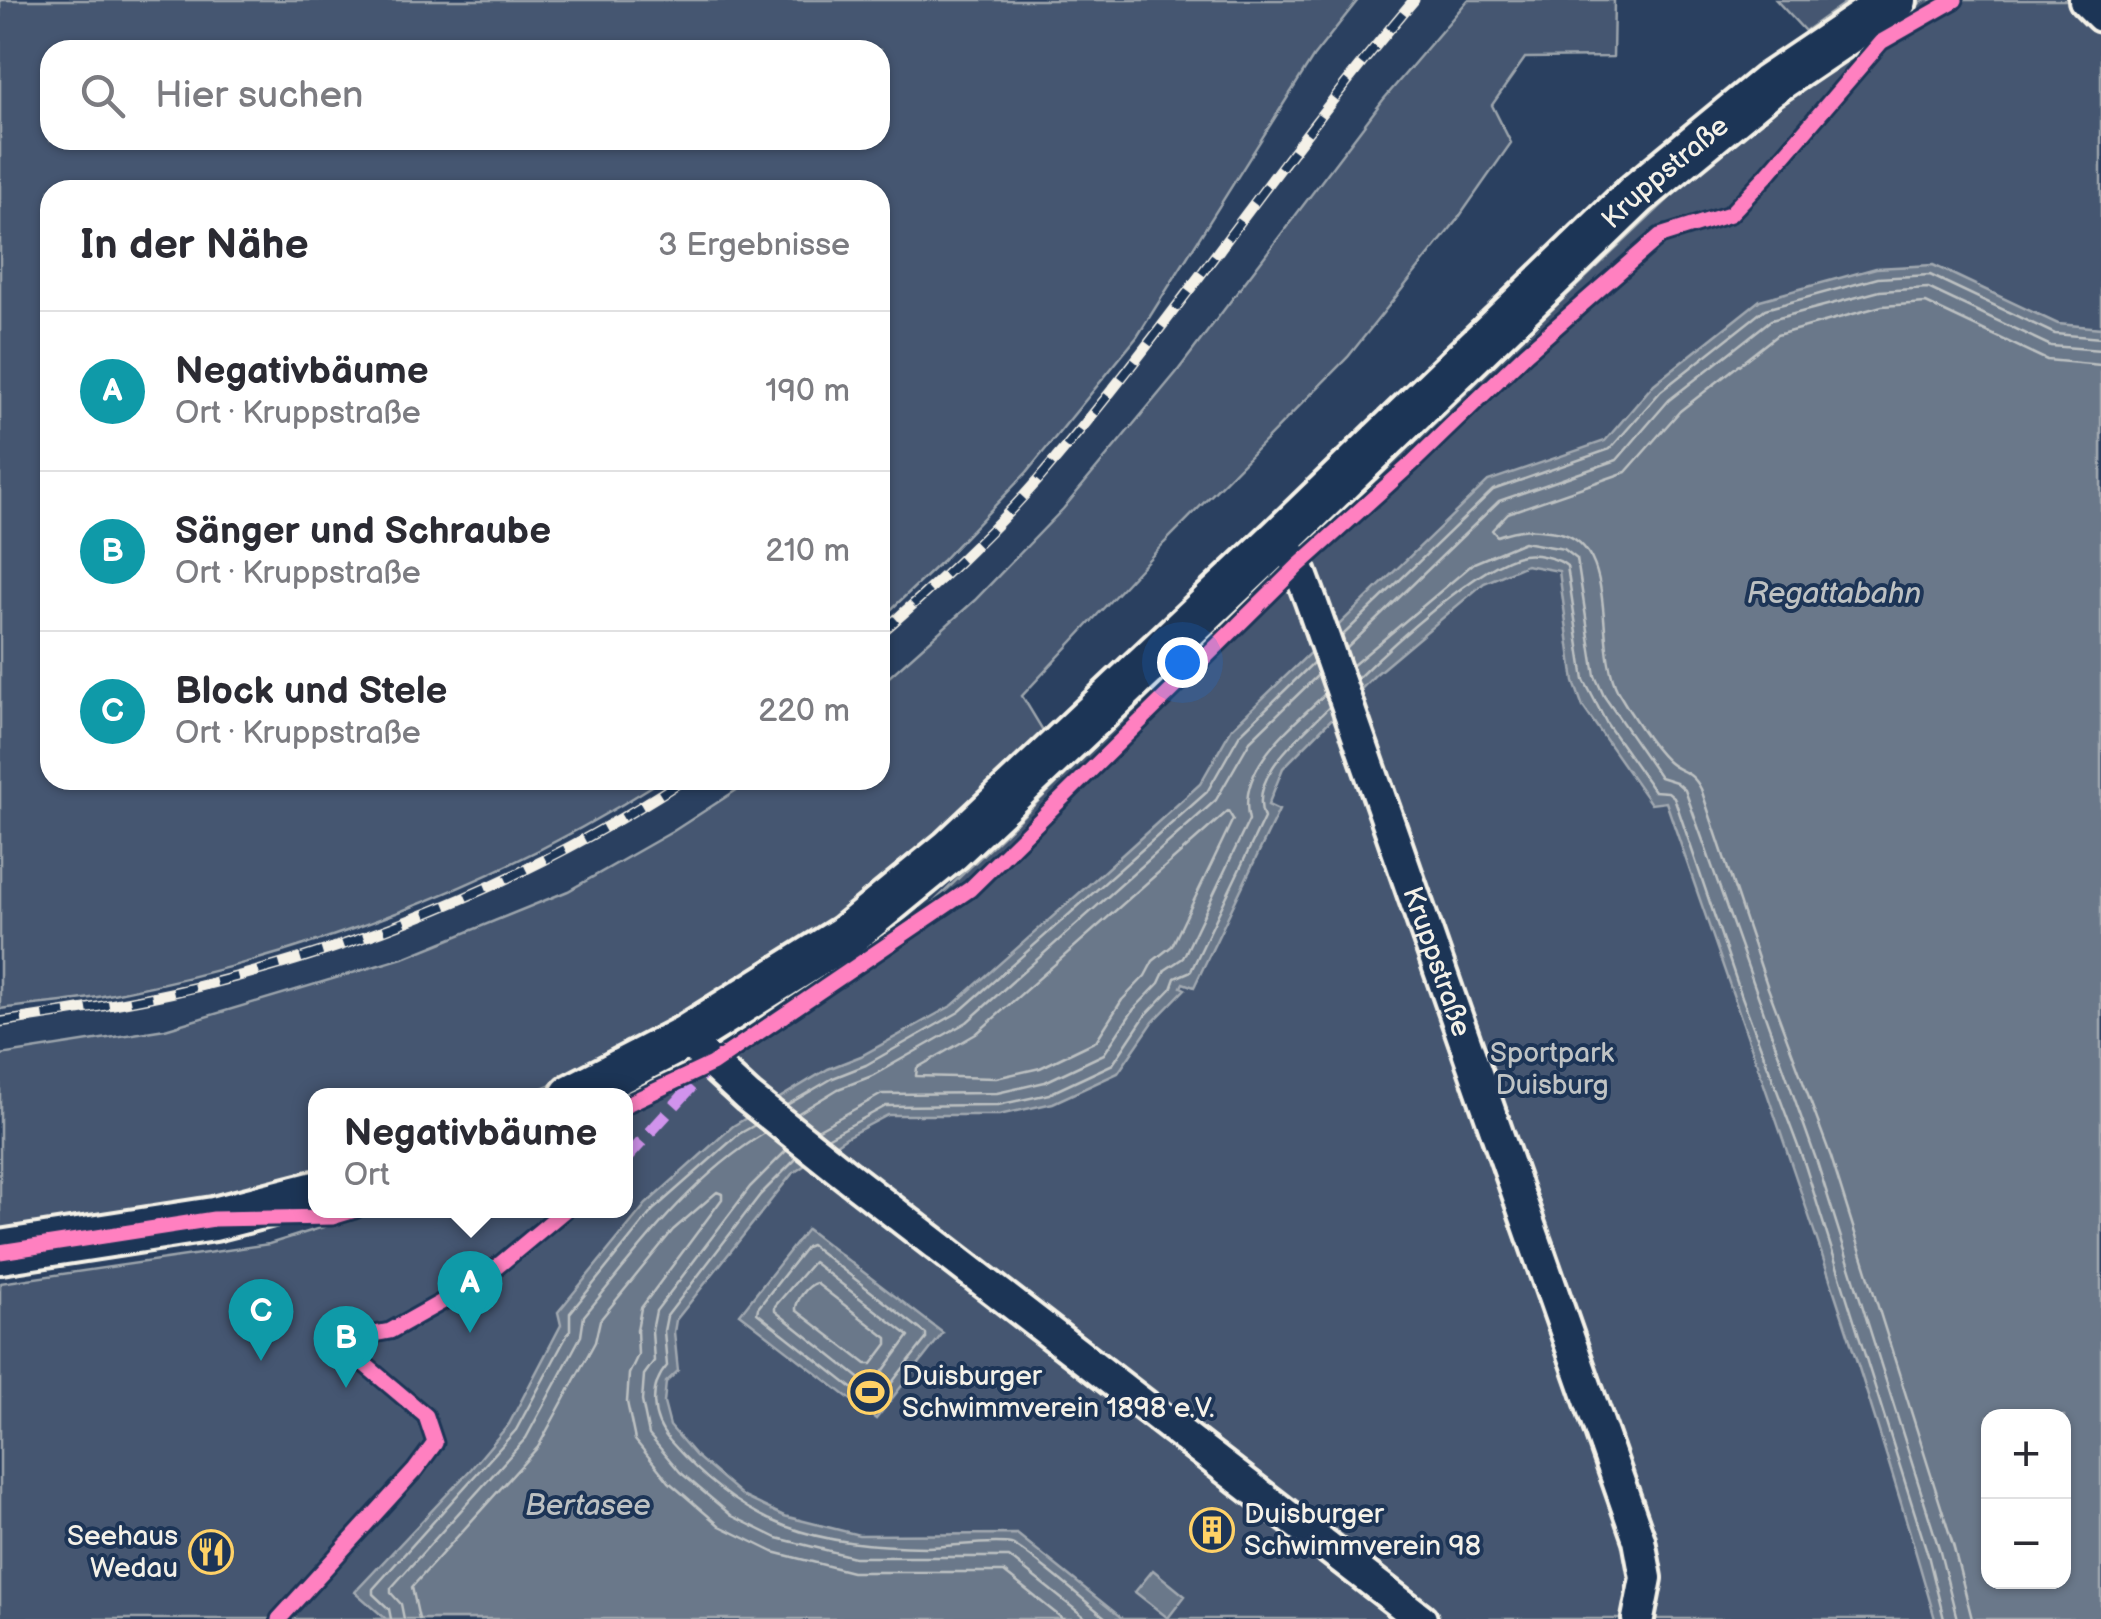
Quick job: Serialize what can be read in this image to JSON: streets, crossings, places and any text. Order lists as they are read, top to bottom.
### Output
{
  "streets": {
    "street": ["Kruppstraße"]
  },
  "water": ["Regattabahn", "Bertasee"],
  "parks": ["Sportpark Duisburg"],
  "places": {
    "sports": ["Duisburger Schwimmverein 1898 e.V."],
    "building": ["Duisburger Schwimmverein 98"],
    "restaurant": ["Seehaus Wedau"]
  },
  "page": {
    "search": "Hier suchen",
    "heading": ["In der Nähe", "3 Ergebnisse"],
    "list": [
      {
        "mark": "A",
        "name": "Negativbäume",
        "note": "Ort · Kruppstraße",
        "value": "190 m"
      },
      {
        "mark": "B",
        "name": "Sänger und Schraube",
        "note": "Ort · Kruppstraße",
        "value": "210 m"
      },
      {
        "mark": "C",
        "name": "Block und Stele",
        "note": "Ort · Kruppstraße",
        "value": "220 m"
      }
    ],
    "popup": ["Negativbäume", "Ort"],
    "pins": ["A", "C", "B"],
    "map_buttons": ["+", "−"]
  }
}
